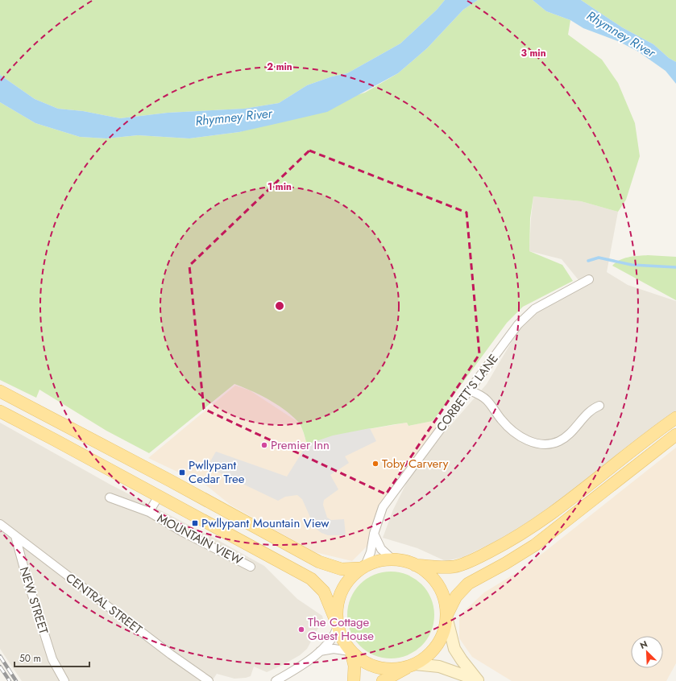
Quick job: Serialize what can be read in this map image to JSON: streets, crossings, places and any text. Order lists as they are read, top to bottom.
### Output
{
  "streets": {
    "street": [
      "CORBETT'S LANE",
      "MOUNTAIN VIEW",
      "NEW STREET",
      "CENTRAL STREET"
    ]
  },
  "crossings": [
    ["NEW STREET", "CENTRAL STREET"]
  ],
  "water": ["Rhymney River"],
  "places": {
    "other": ["Premier Inn", "Toby Carvery", "The Cottage Guest House"],
    "transit": ["Pwllypant Cedar Tree", "Pwllypant Mountain View"]
  },
  "scale_bar": "50 m",
  "north": "top left",
  "rings": ["3 min", "2 min", "1 min"]
}
